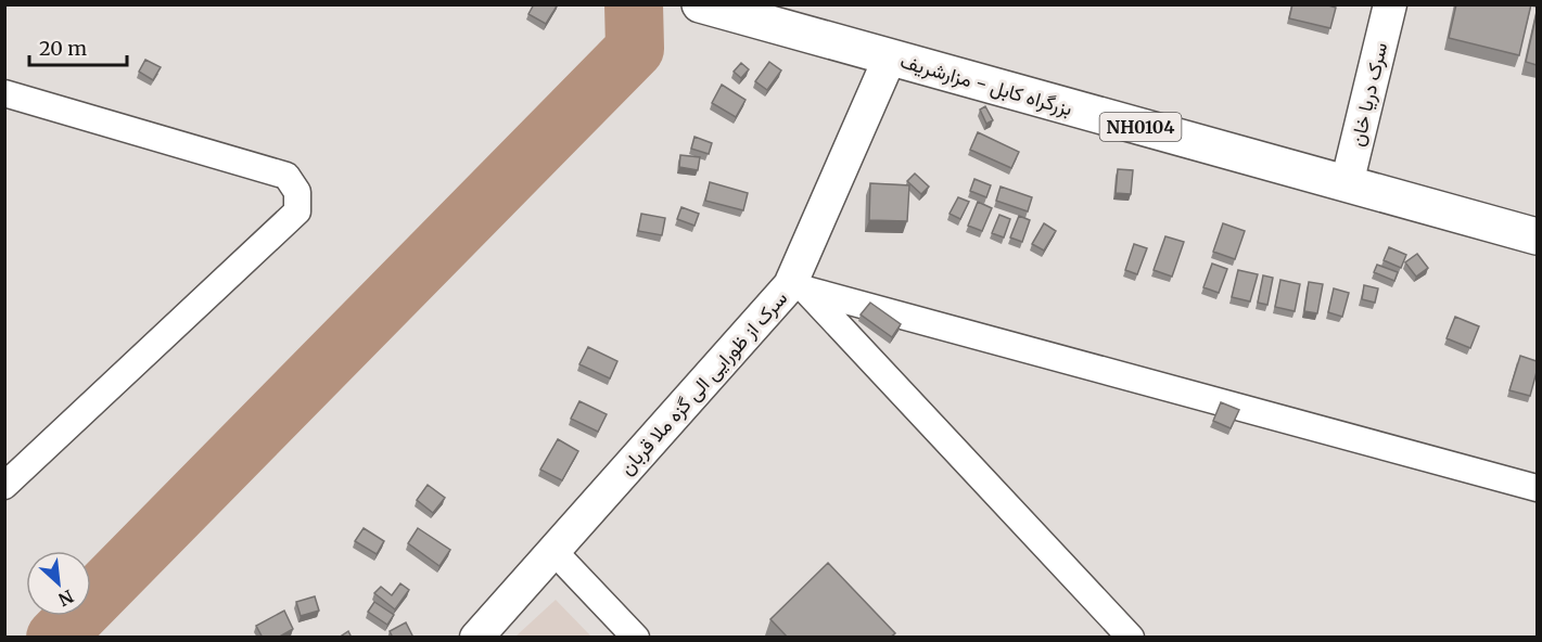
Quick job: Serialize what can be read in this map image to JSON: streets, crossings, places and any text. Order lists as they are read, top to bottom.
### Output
{
  "streets": {
    "highway": ["بزرگراه کابل - مزارشریف", "NH0104"],
    "street": ["سرک دریا خان", "سرک از ظورایی الی گزه ملا قربان"]
  },
  "crossings": [
    ["بزرگراه کابل - مزارشریف", "سرک دریا خان"],
    ["بزرگراه کابل - مزارشریف", "سرک از ظورایی الی گزه ملا قربان"]
  ],
  "scale_bar": "20 m",
  "north": "bottom right"
}
